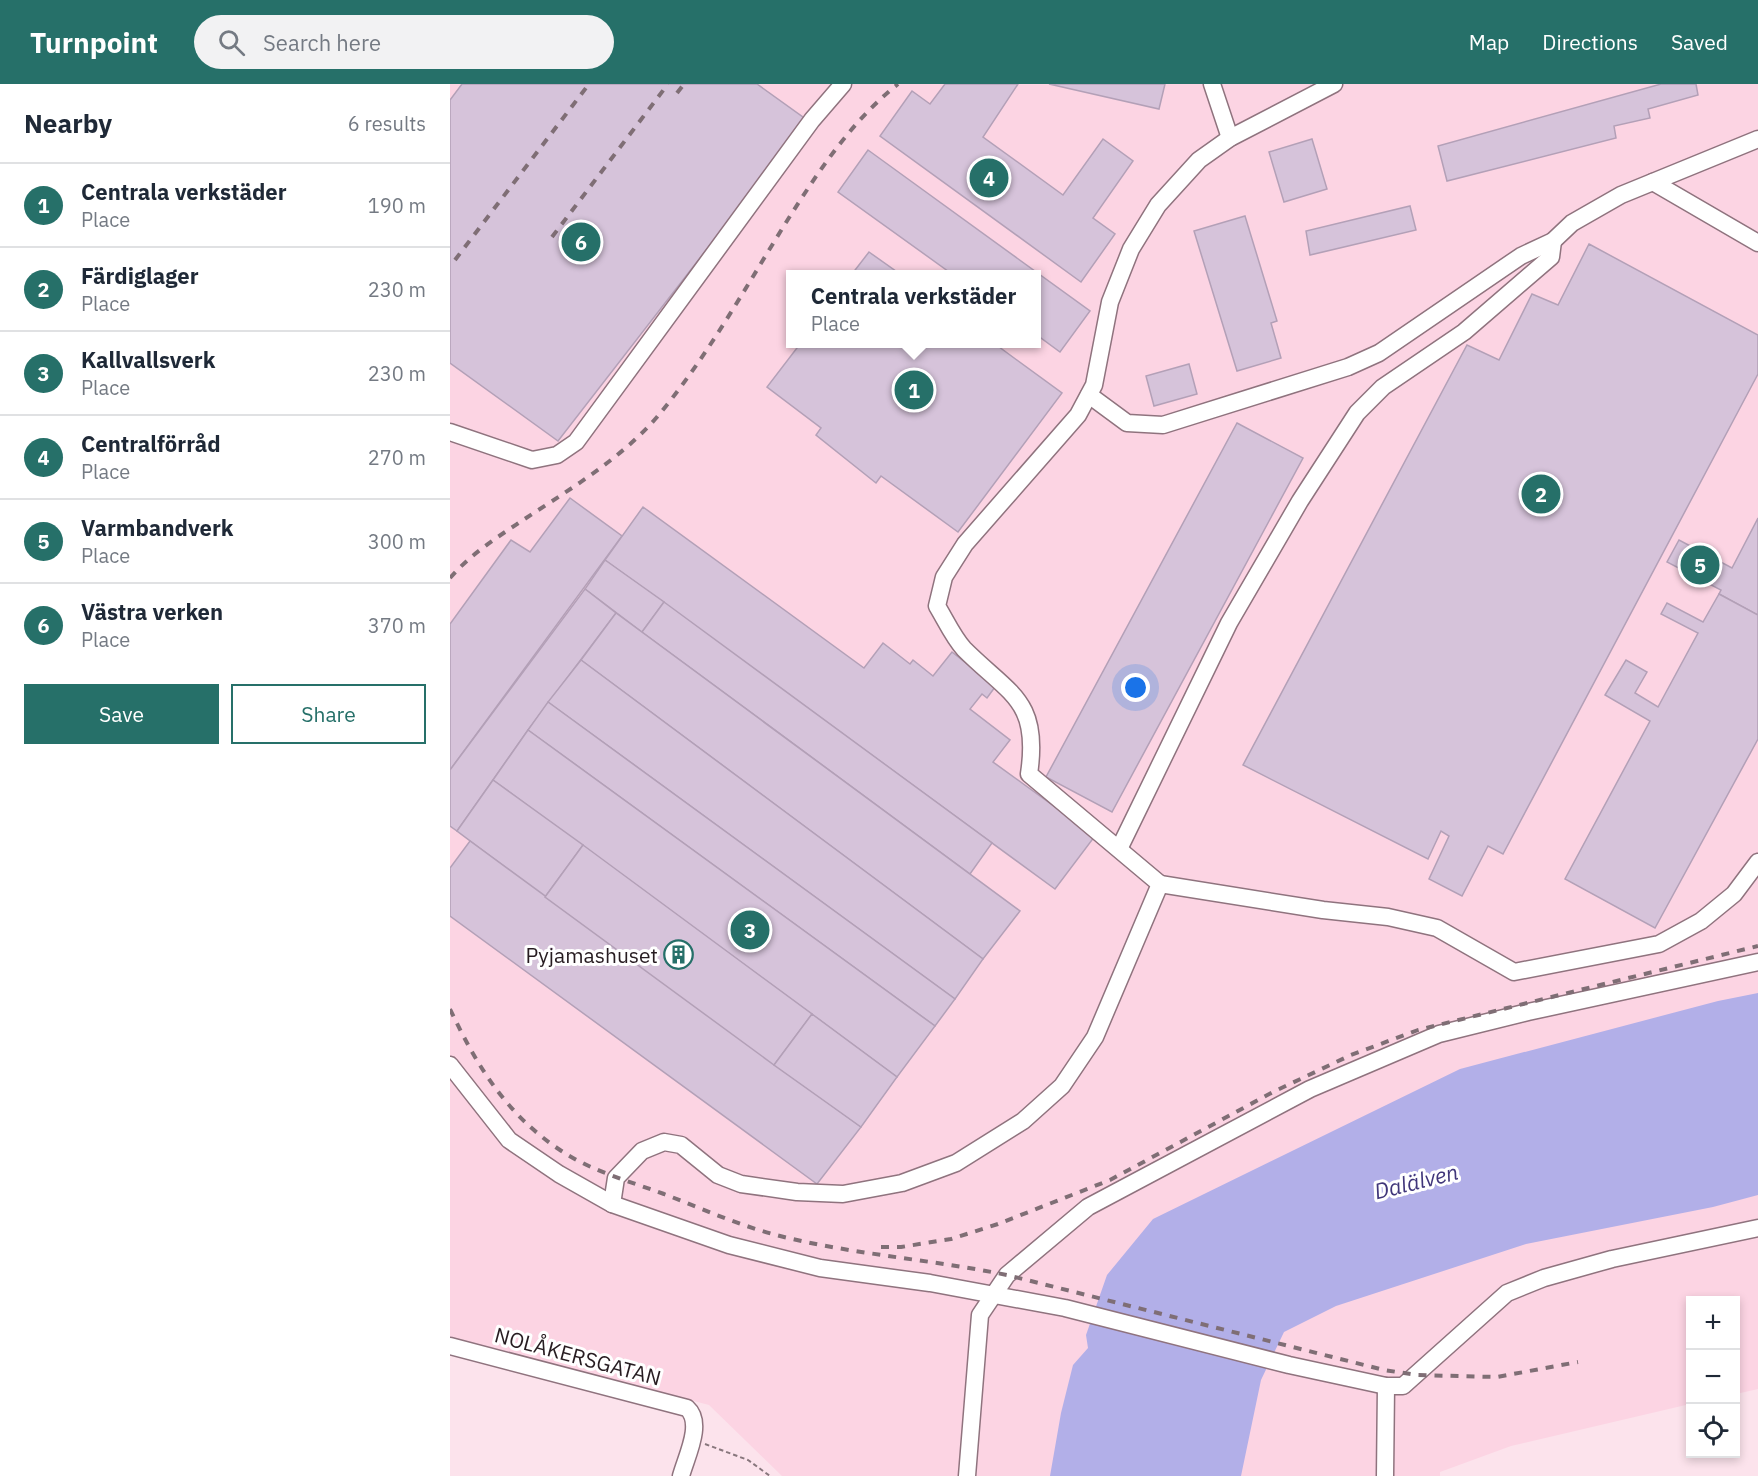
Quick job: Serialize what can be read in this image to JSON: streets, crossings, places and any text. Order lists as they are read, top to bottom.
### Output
{
  "streets": {
    "street": ["NOLÅKERSGATAN"]
  },
  "water": ["Dalälven"],
  "places": {
    "building": ["Pyjamashuset"]
  },
  "page": {
    "header": "Turnpoint",
    "search": "Search here",
    "nav": ["Map", "Directions", "Saved"],
    "heading": ["Nearby", "6 results"],
    "pins": [
      "4",
      "6",
      "1",
      "2",
      "5",
      "3"
    ],
    "list": [
      {
        "mark": "1",
        "name": "Centrala verkstäder",
        "note": "Place",
        "value": "190 m"
      },
      {
        "mark": "2",
        "name": "Färdiglager",
        "note": "Place",
        "value": "230 m"
      },
      {
        "mark": "3",
        "name": "Kallvallsverk",
        "note": "Place",
        "value": "230 m"
      },
      {
        "mark": "4",
        "name": "Centralförråd",
        "note": "Place",
        "value": "270 m"
      },
      {
        "mark": "5",
        "name": "Varmbandverk",
        "note": "Place",
        "value": "300 m"
      },
      {
        "mark": "6",
        "name": "Västra verken",
        "note": "Place",
        "value": "370 m"
      }
    ],
    "popup": ["Centrala verkstäder", "Place"],
    "buttons": ["Save", "Share"],
    "map_buttons": ["+", "−"]
  }
}
